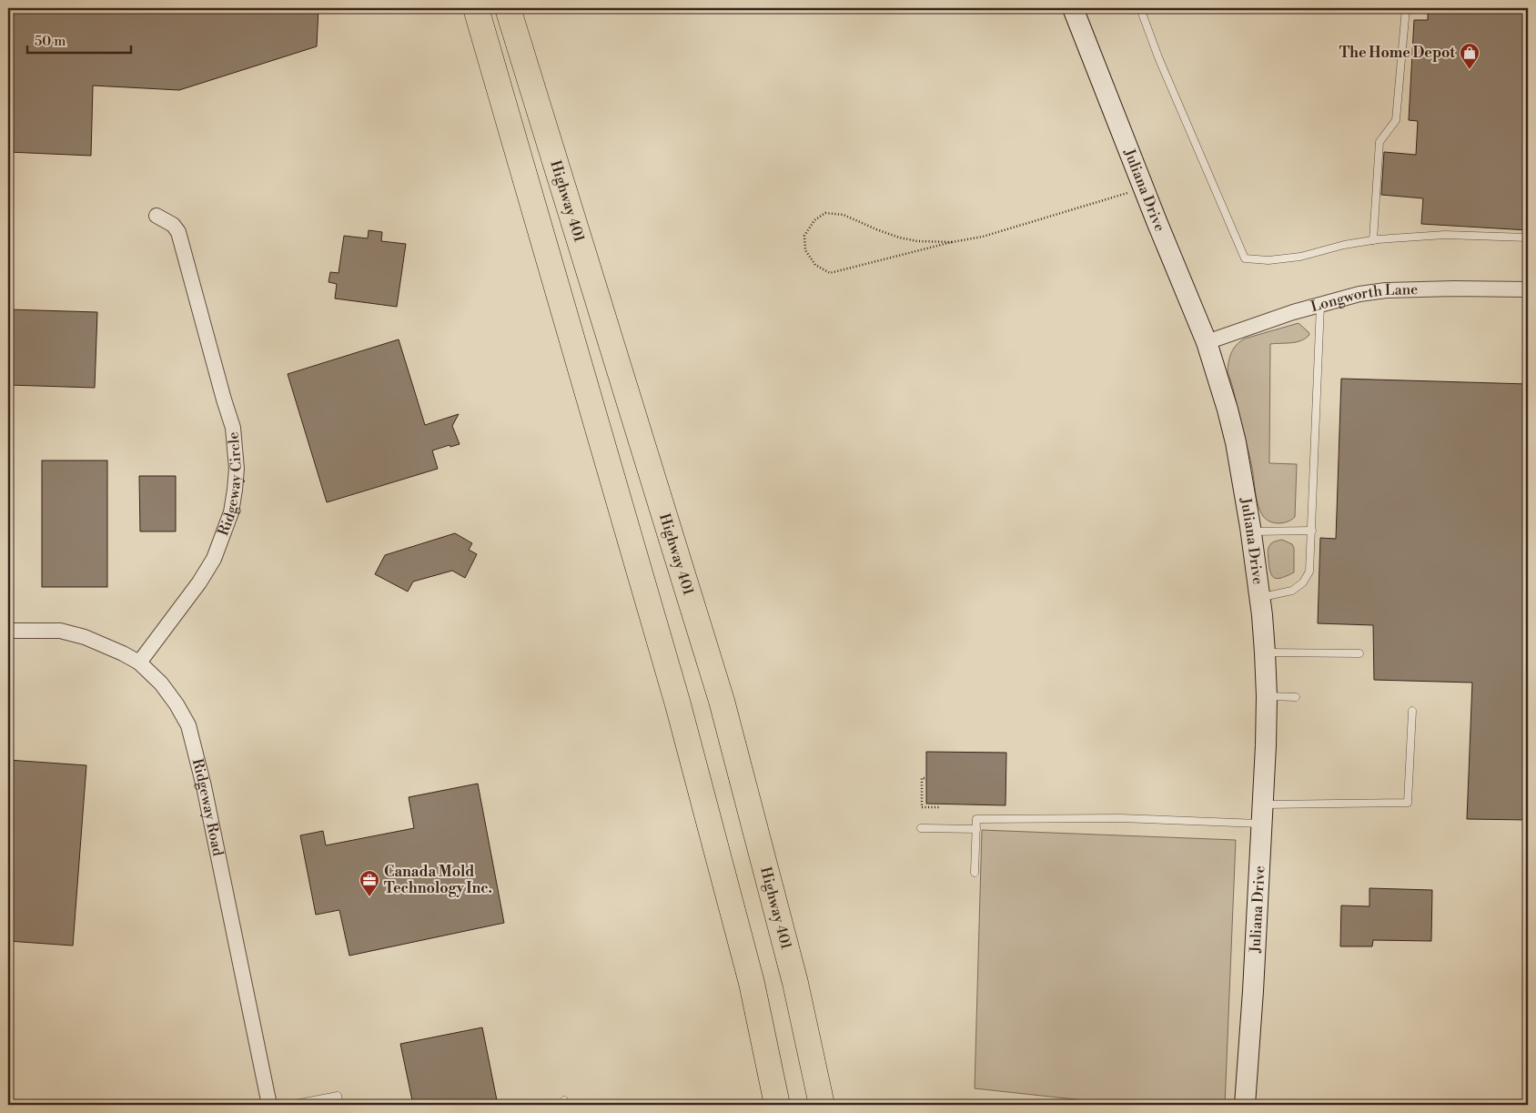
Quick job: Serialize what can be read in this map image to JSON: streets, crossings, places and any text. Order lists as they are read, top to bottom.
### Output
{
  "streets": {
    "highway": ["Highway 401"],
    "street": [
      "Juliana Drive",
      "Longworth Lane",
      "Ridgeway Circle",
      "Ridgeway Road"
    ]
  },
  "crossings": [
    ["Juliana Drive", "Longworth Lane"],
    ["Ridgeway Circle", "Ridgeway Road"]
  ],
  "places": {
    "shop": ["The Home Depot"],
    "office": ["Canada Mold Technology Inc."]
  },
  "scale_bar": "50 m"
}
